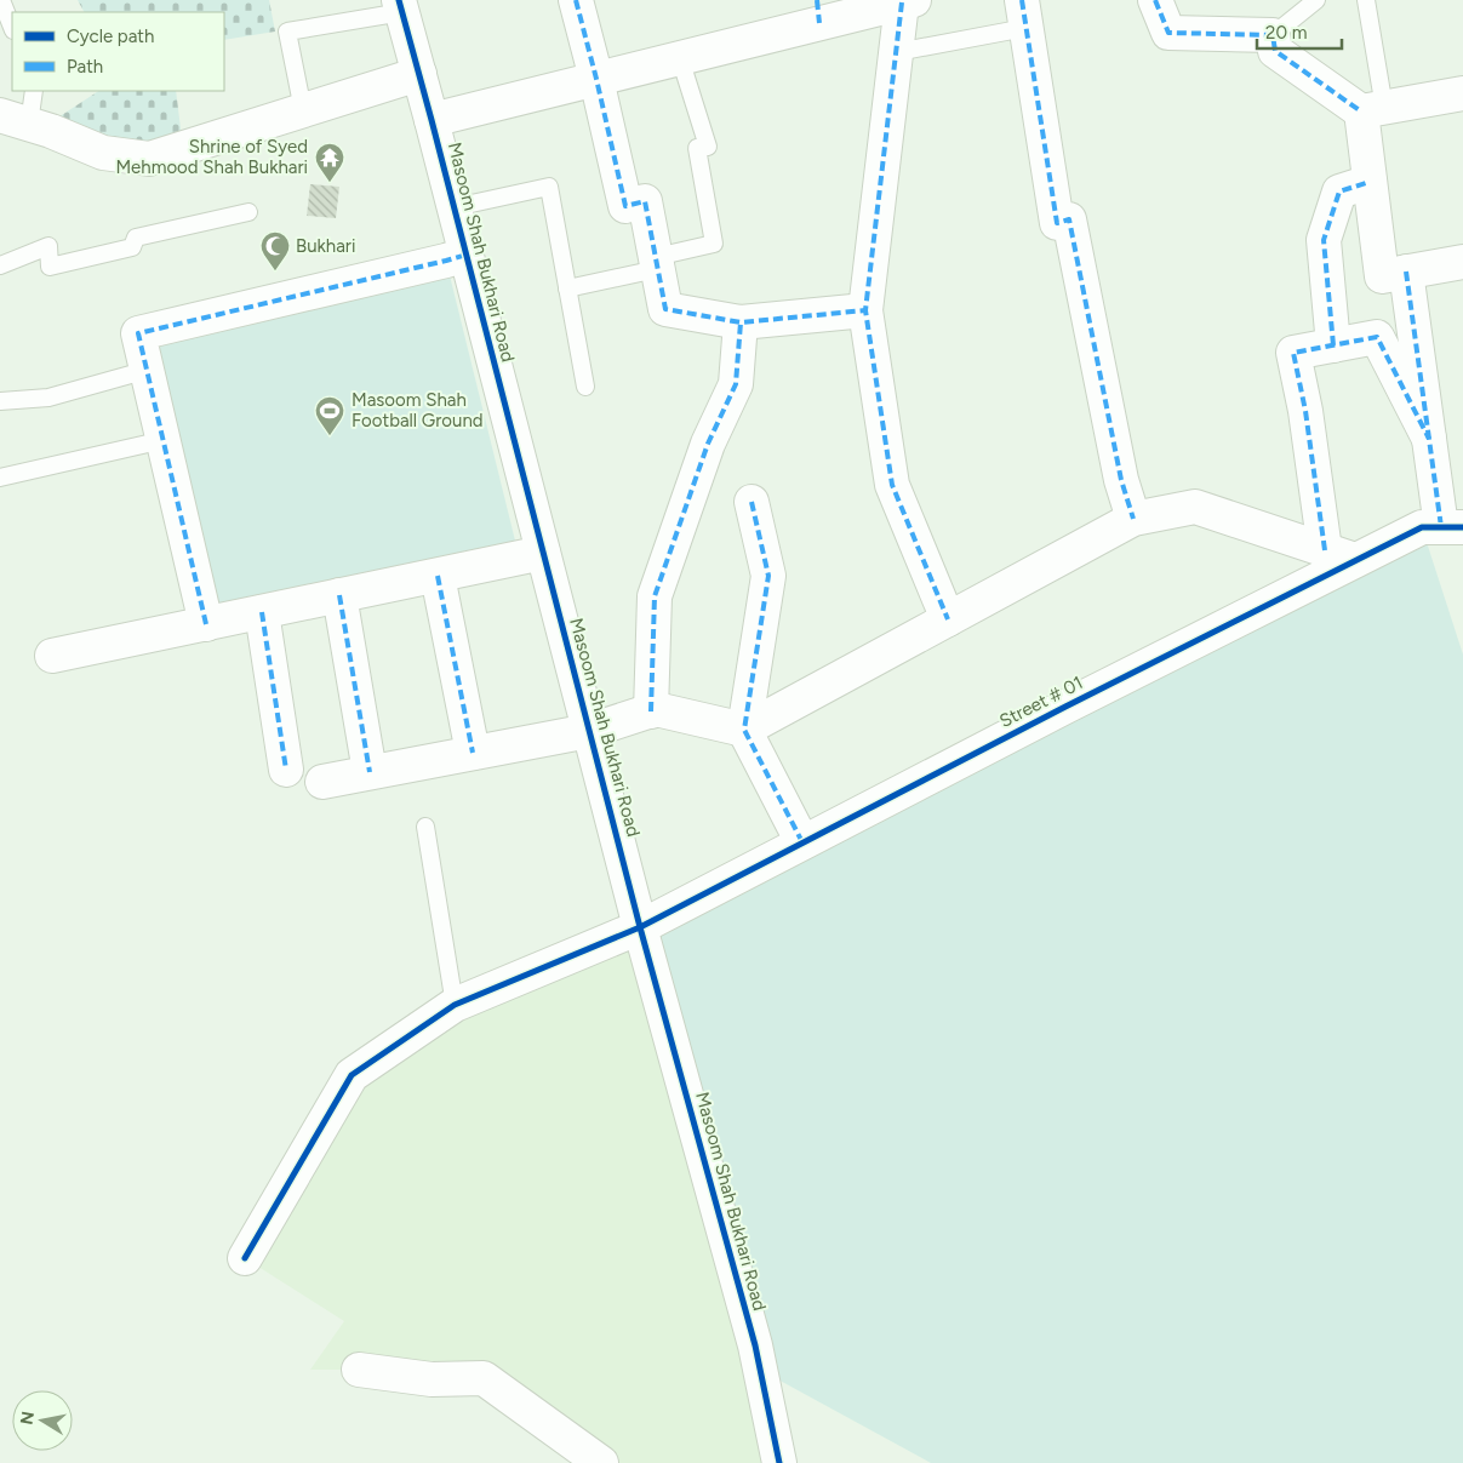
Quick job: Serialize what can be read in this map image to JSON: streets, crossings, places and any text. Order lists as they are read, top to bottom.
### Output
{
  "streets": {
    "street": ["Masoom Shah Bukhari Road", "Street # 01"]
  },
  "crossings": [
    ["Masoom Shah Bukhari Road", "Street # 01"]
  ],
  "places": {
    "temple": ["Shrine of Syed Mehmood Shah Bukhari"],
    "mosque": ["Bukhari"],
    "sports": ["Masoom Shah Football Ground"]
  },
  "legend": ["Cycle path", "Path"],
  "scale_bar": "20 m",
  "north": "left"
}
